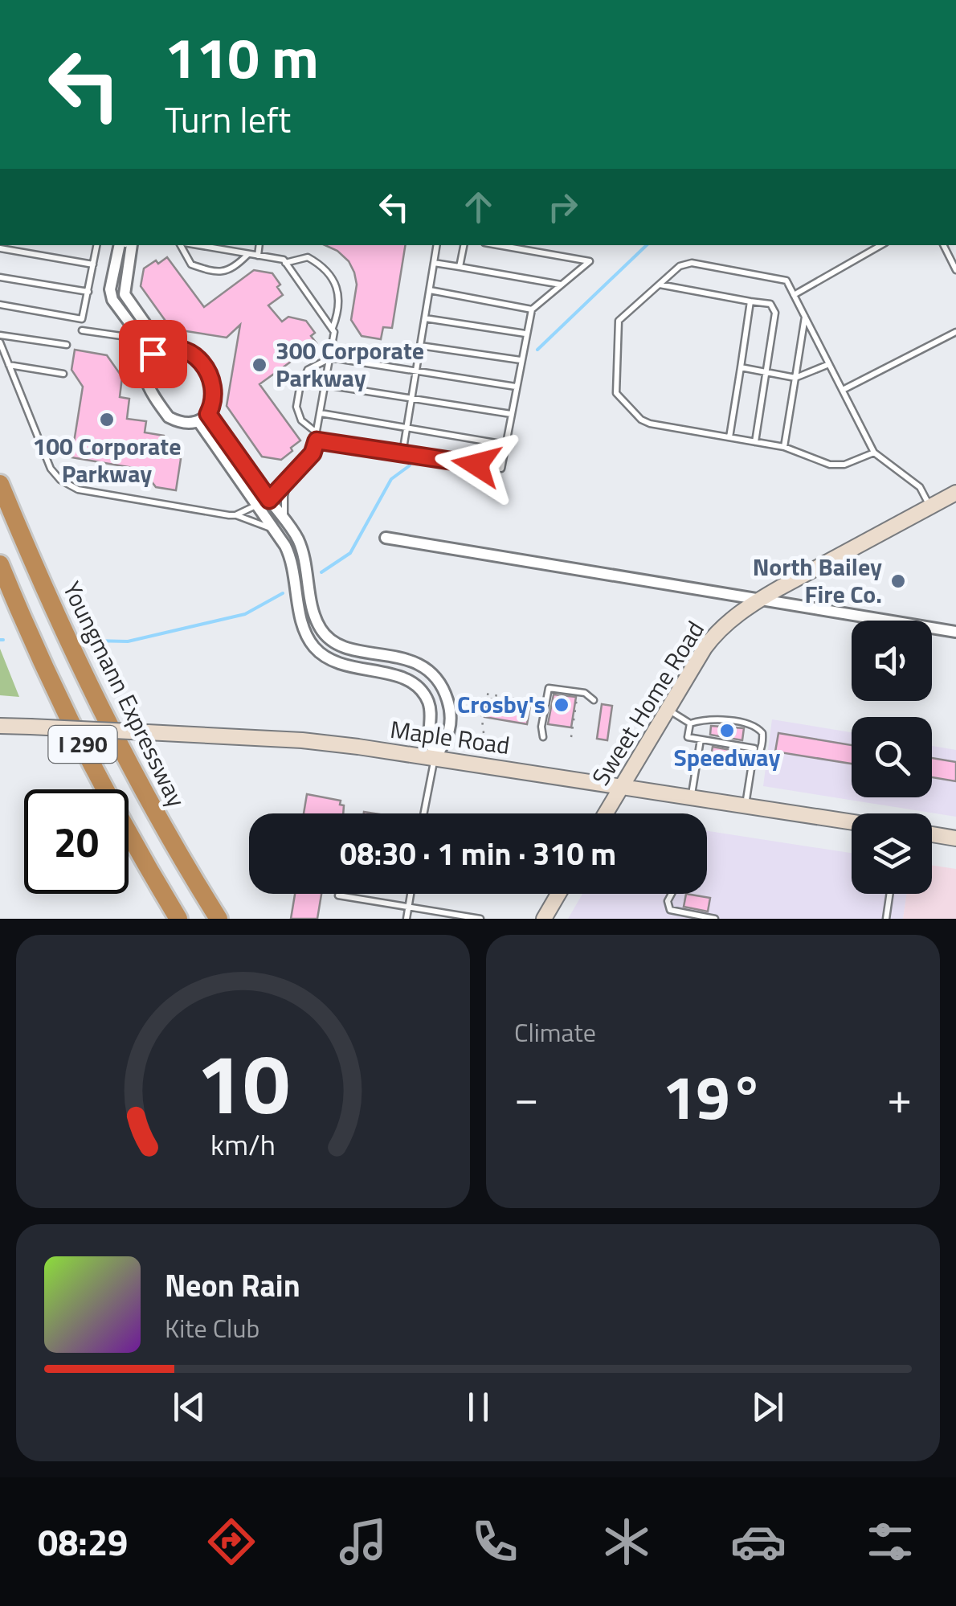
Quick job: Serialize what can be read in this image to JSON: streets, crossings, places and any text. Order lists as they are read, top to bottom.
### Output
{
  "streets": {
    "highway": ["Youngmann Expressway", "I 290"],
    "main road": ["Sweet Home Road", "Maple Road"]
  },
  "crossings": [
    ["Sweet Home Road", "Maple Road"]
  ],
  "places": [
    "300 Corporate Parkway",
    "100 Corporate Parkway",
    "North Bailey Fire Co.",
    "Crosby's",
    "Speedway"
  ],
  "page": {
    "turn": ["110 m", "Turn left"],
    "limit": "20",
    "trip": "08:30 · 1 min · 310 m",
    "tile": "Climate",
    "heat": ["−", "19°", "+"],
    "song": ["Neon Rain", "Kite Club"],
    "tabs": "08:29",
    "gauge": ["10", "km/h"]
  }
}
